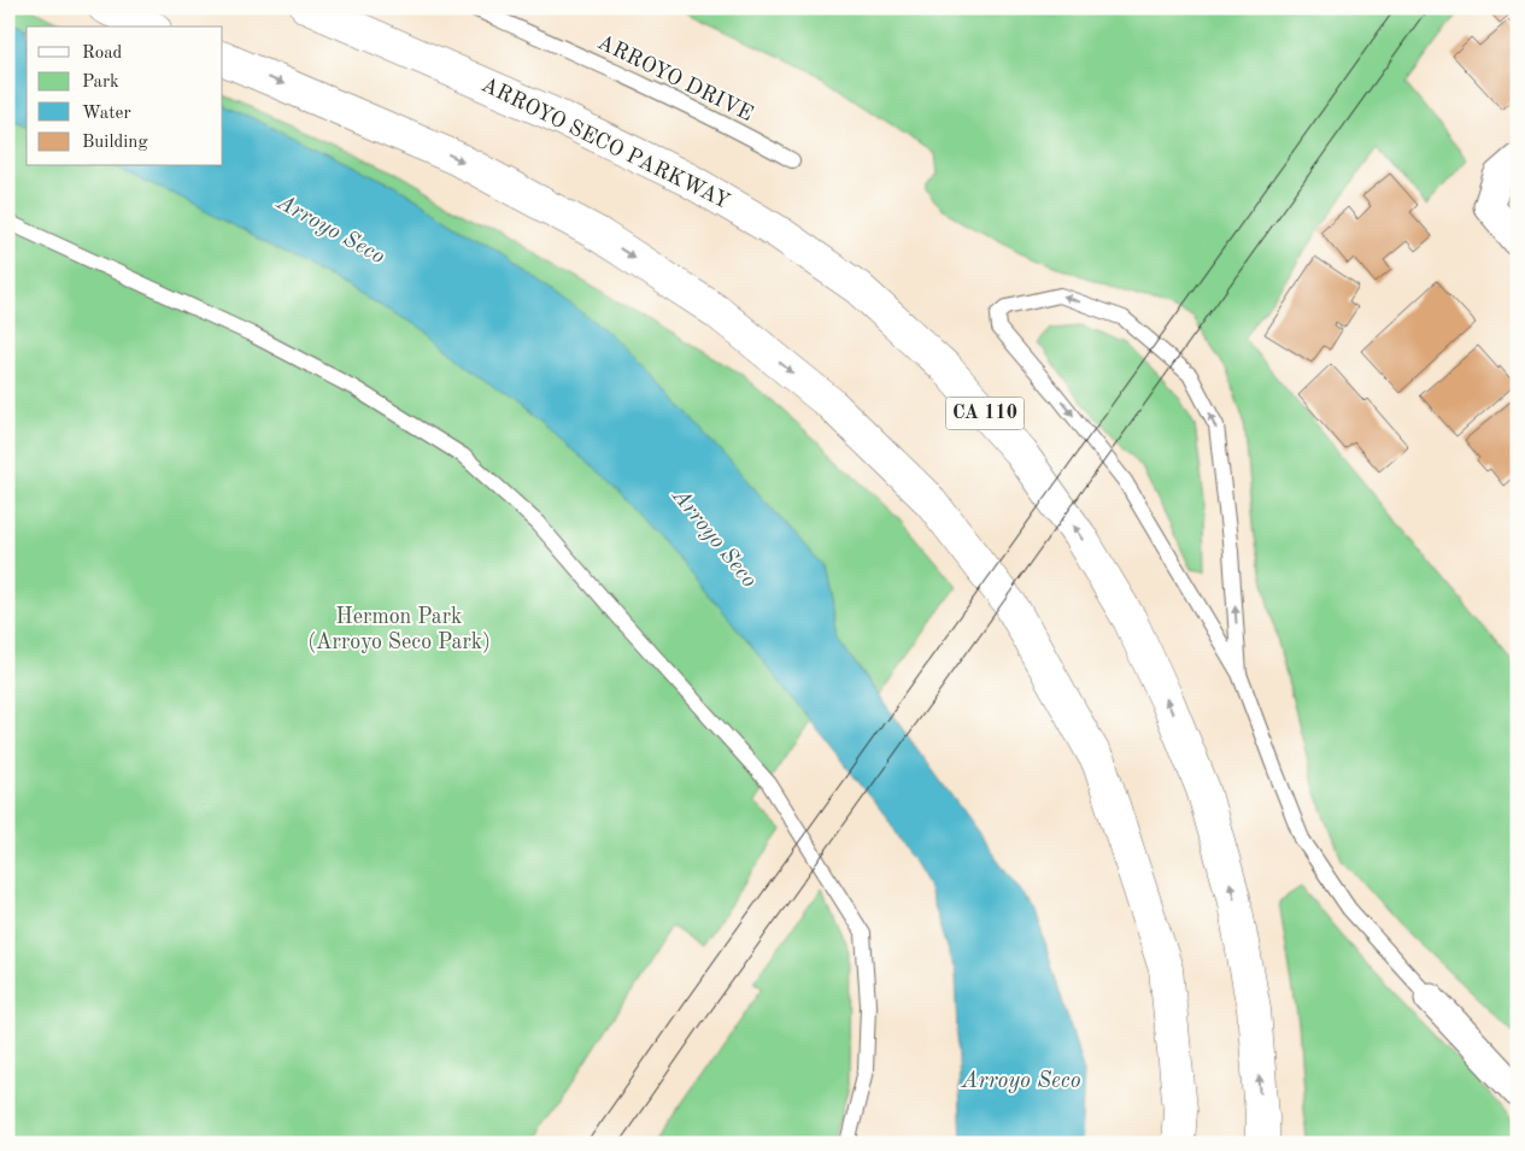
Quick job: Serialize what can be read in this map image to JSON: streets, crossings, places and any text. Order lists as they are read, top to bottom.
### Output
{
  "streets": {
    "highway": ["ARROYO SECO PARKWAY", "CA 110"],
    "lane": ["ARROYO DRIVE"]
  },
  "water": ["Arroyo Seco"],
  "parks": ["Hermon Park (Arroyo Seco Park)"],
  "legend": [
    "Road",
    "Park",
    "Water",
    "Building"
  ]
}
